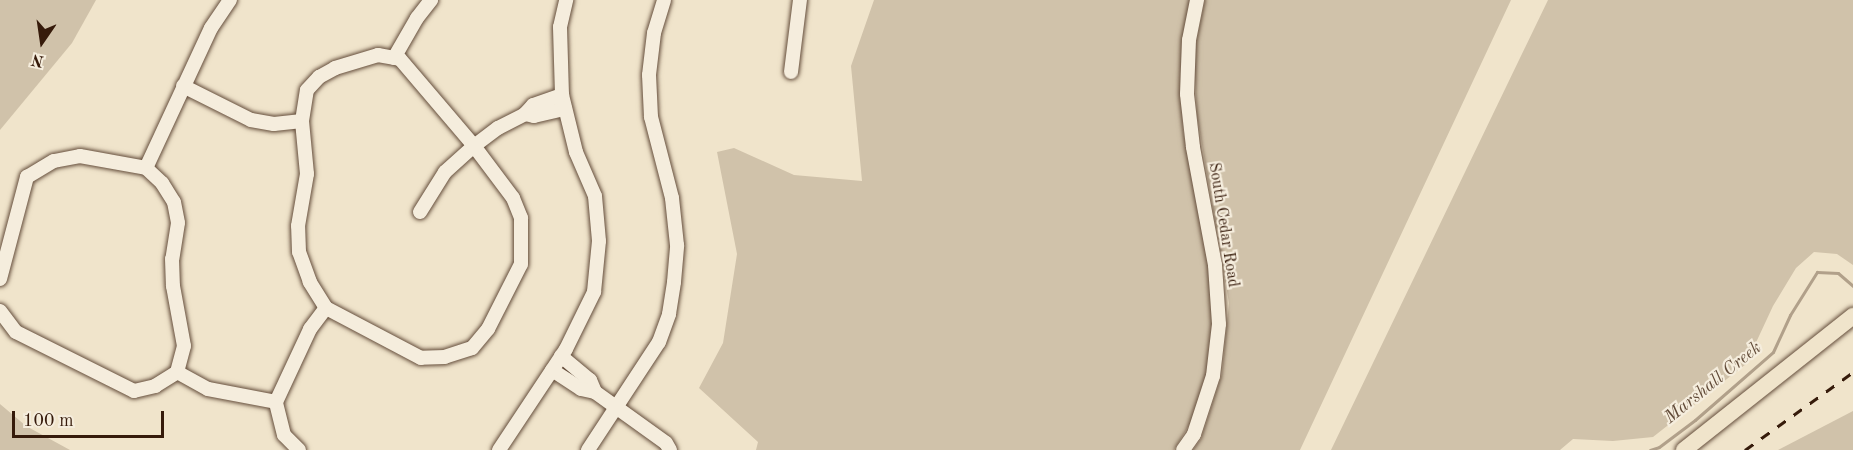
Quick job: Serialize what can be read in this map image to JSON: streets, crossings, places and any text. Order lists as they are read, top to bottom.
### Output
{
  "streets": {
    "street": ["South Cedar Road"]
  },
  "water": ["Marshall Creek"],
  "scale_bar": "100 m",
  "north": "bottom"
}
